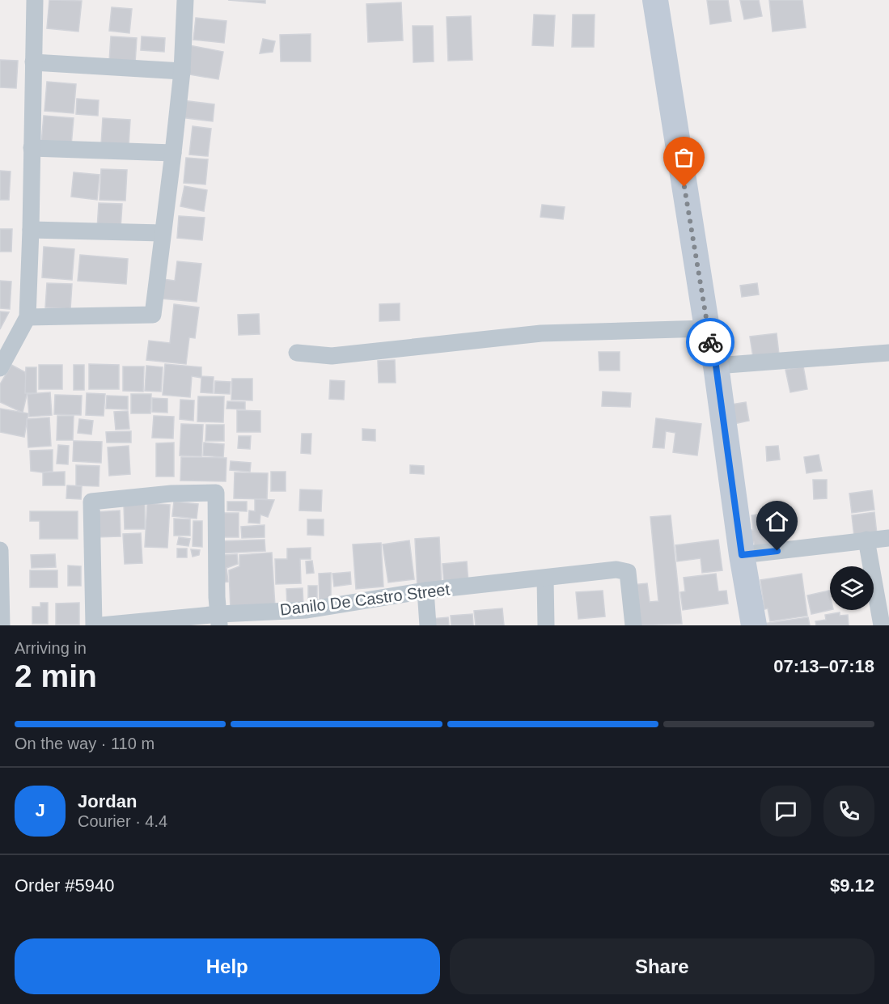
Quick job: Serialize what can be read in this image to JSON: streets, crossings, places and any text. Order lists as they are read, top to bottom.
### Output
{
  "streets": {
    "street": ["Danilo De Castro Street"]
  },
  "page": {
    "heading": ["2 min", "Arriving in", "07:13–07:18"],
    "panel": [
      "Jordan",
      "Courier · 4.4",
      "Order #5940",
      "$9.12"
    ],
    "bar": "On the way · 110 m",
    "round": "J",
    "buttons": ["Help", "Share"]
  }
}
